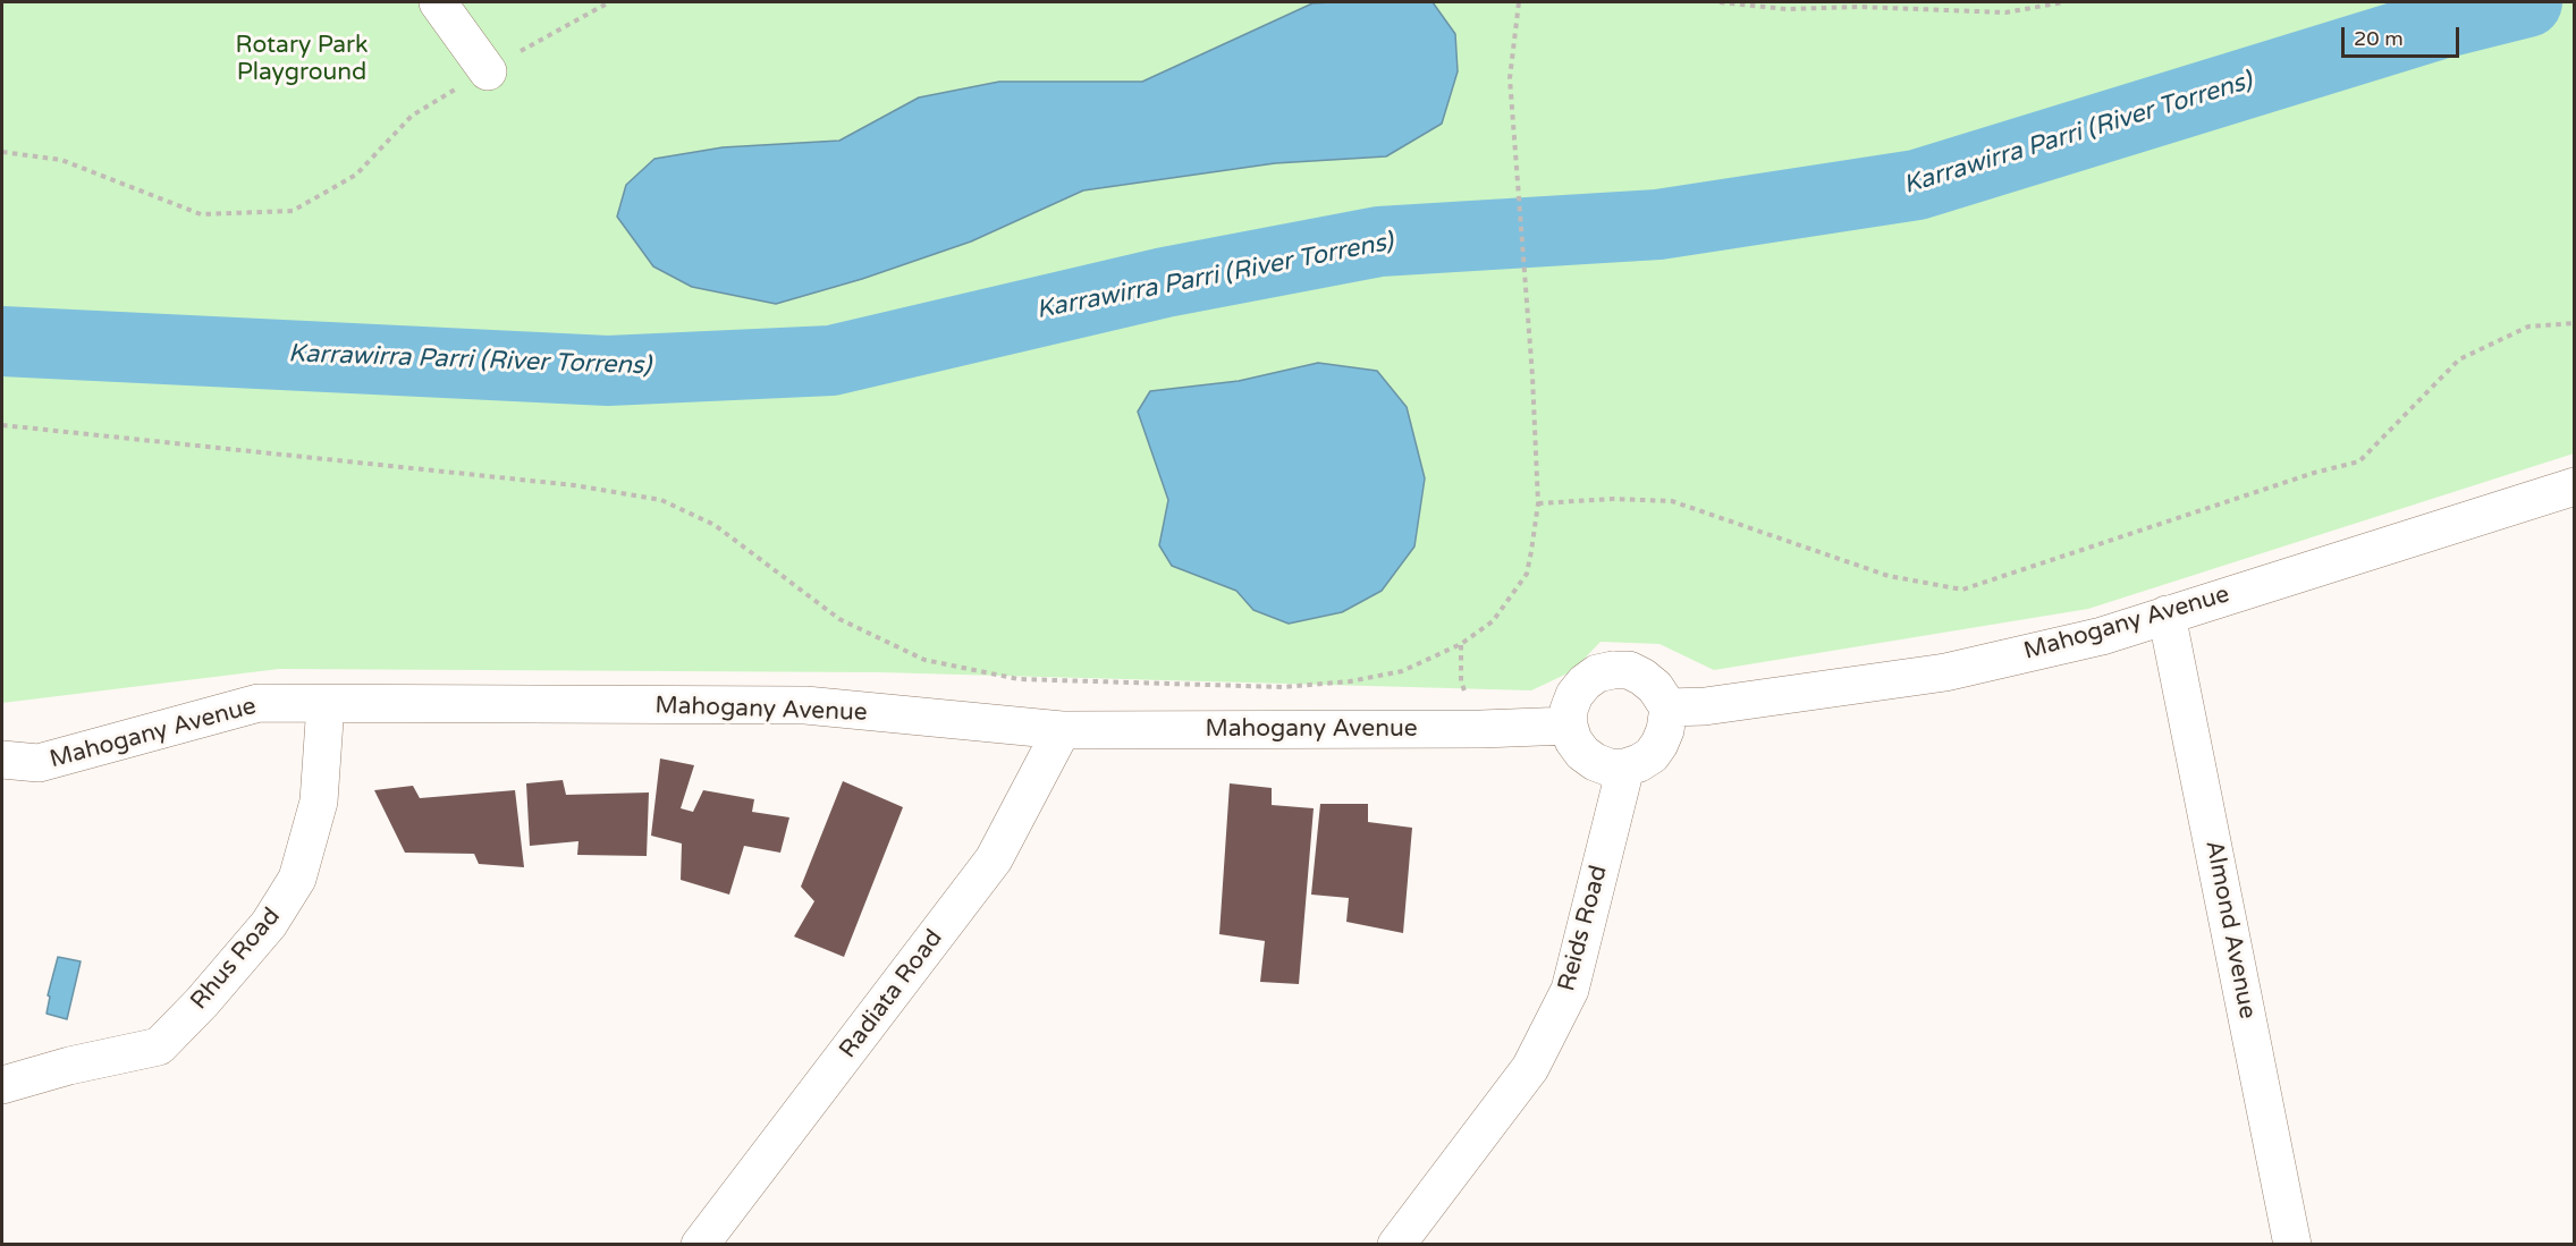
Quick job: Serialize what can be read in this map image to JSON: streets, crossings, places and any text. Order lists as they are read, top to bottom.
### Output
{
  "streets": {
    "street": [
      "Mahogany Avenue",
      "Reids Road",
      "Almond Avenue",
      "Rhus Road",
      "Radiata Road"
    ]
  },
  "crossings": [
    ["Mahogany Avenue", "Reids Road"],
    ["Mahogany Avenue", "Almond Avenue"],
    ["Mahogany Avenue", "Rhus Road"],
    ["Mahogany Avenue", "Radiata Road"]
  ],
  "water": ["Karrawirra Parri (River Torrens)"],
  "parks": ["Rotary Park Playground"],
  "scale_bar": "20 m"
}
